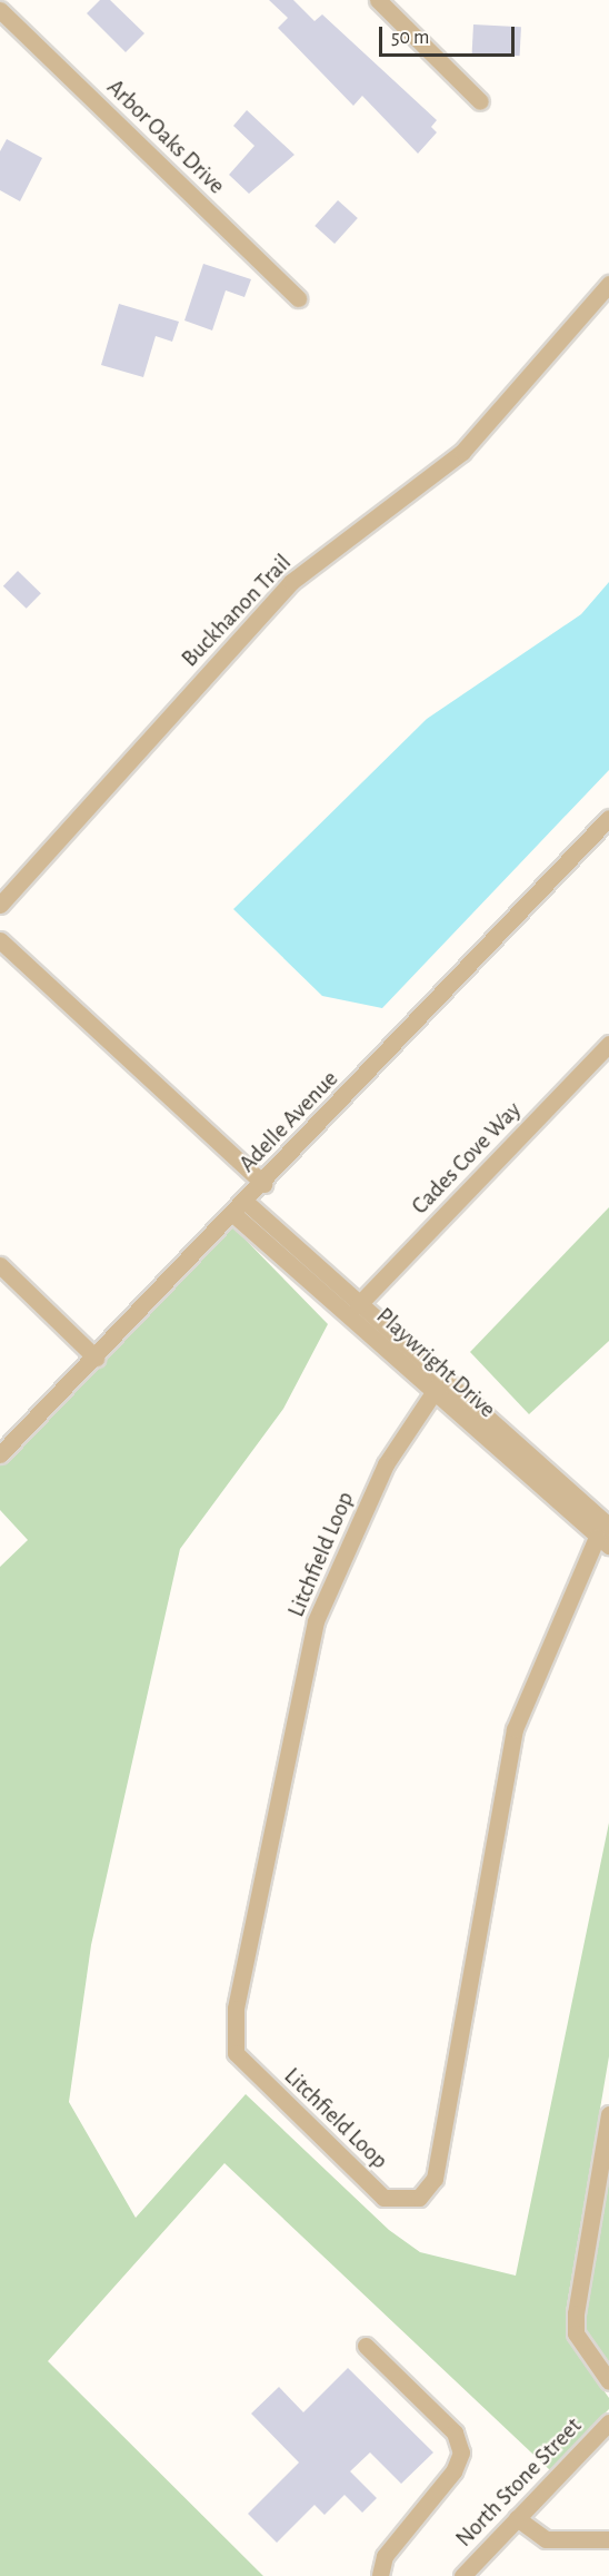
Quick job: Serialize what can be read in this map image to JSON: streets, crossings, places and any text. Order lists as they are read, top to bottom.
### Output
{
  "streets": {
    "street": [
      "Arbor Oaks Drive",
      "Buckhanon Trail",
      "Adelle Avenue",
      "Cades Cove Way",
      "Playwright Drive",
      "Litchfield Loop",
      "North Stone Street"
    ]
  },
  "crossings": [
    ["Adelle Avenue", "Playwright Drive"],
    ["Cades Cove Way", "Playwright Drive"],
    ["Playwright Drive", "Litchfield Loop"]
  ],
  "scale_bar": "50 m"
}
